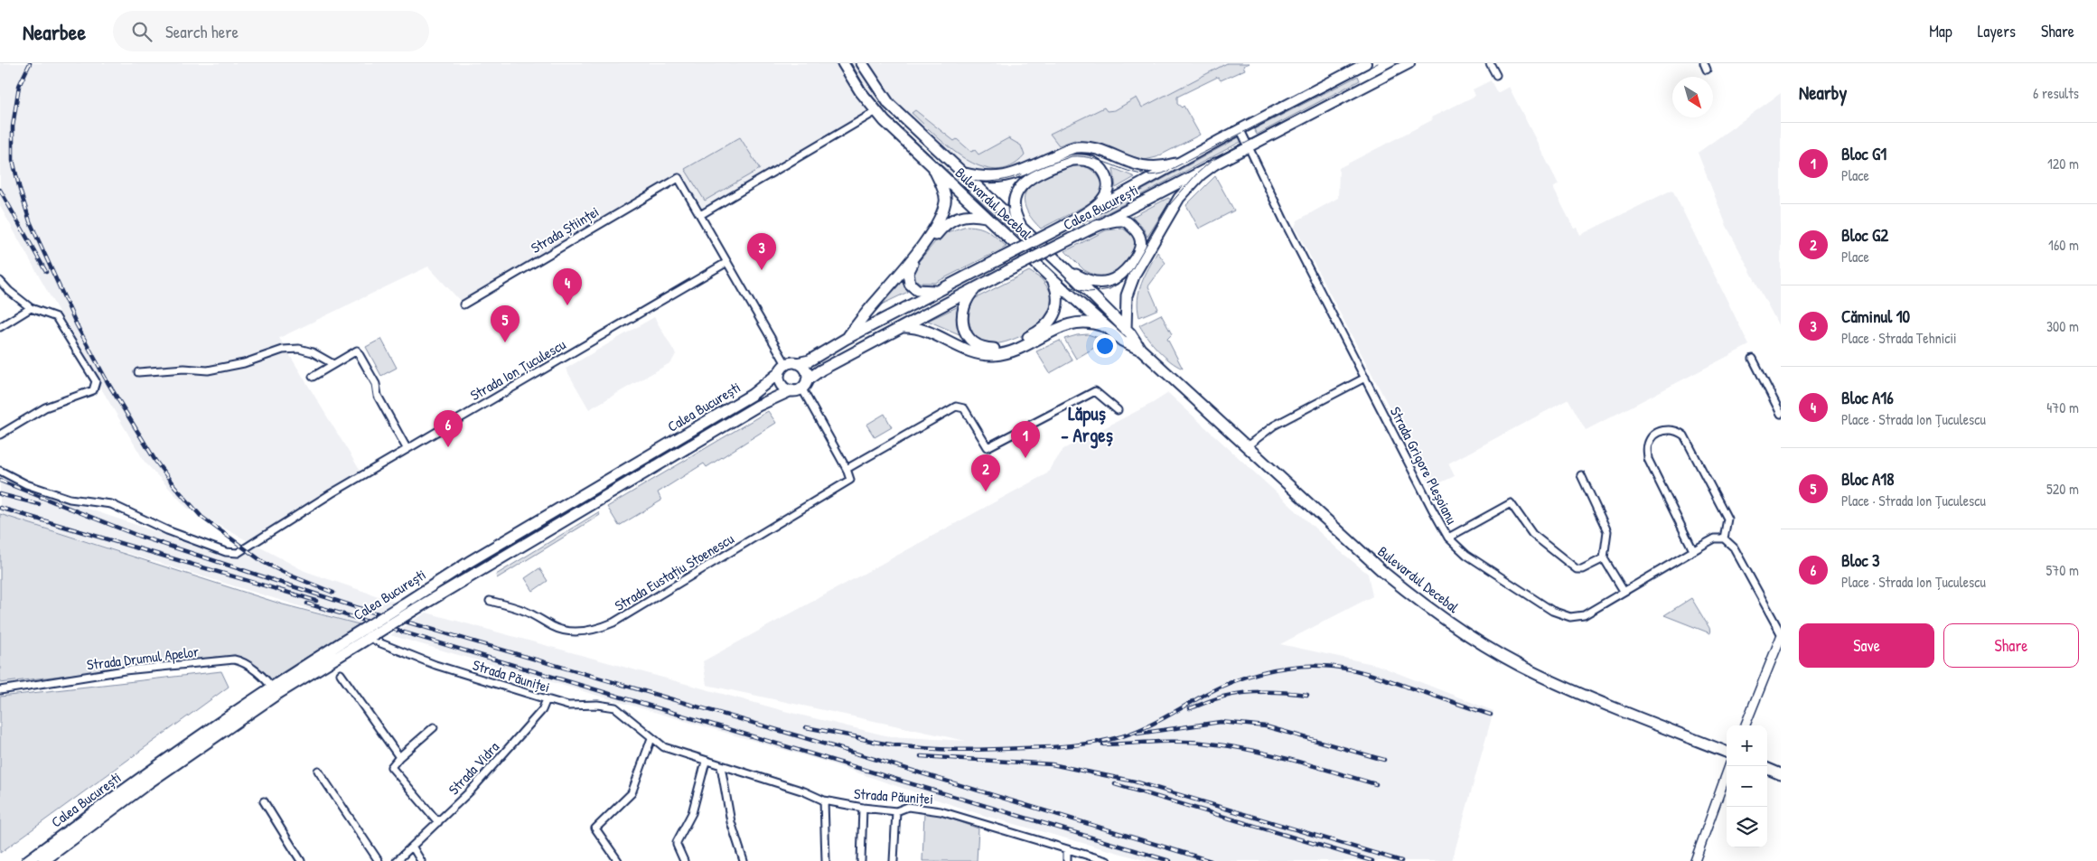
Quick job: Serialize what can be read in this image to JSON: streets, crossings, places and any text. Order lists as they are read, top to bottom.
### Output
{
  "streets": {
    "main road": ["Bulevardul Decebal", "Calea București"],
    "street": [
      "Strada Științei",
      "Strada Ion Țuculescu",
      "Strada Grigore Pleșoianu",
      "Strada Eustațiu Stoenescu",
      "Strada Drumul Apelor",
      "Strada Păuniței",
      "Strada Vidra"
    ]
  },
  "crossings": [
    ["Calea București", "Strada Grigore Pleșoianu"],
    ["Calea București", "Strada Drumul Apelor"],
    ["Calea București", "Strada Păuniței"],
    ["Strada Păuniței", "Strada Vidra"]
  ],
  "districts": ["Lăpuș - Argeș"],
  "north": "bottom right",
  "page": {
    "header": "Nearbee",
    "search": "Search here",
    "nav": ["Map", "Layers", "Share"],
    "heading": ["Nearby", "6 results"],
    "list": [
      {
        "mark": "1",
        "name": "Bloc G1",
        "note": "Place",
        "value": "120 m"
      },
      {
        "mark": "2",
        "name": "Bloc G2",
        "note": "Place",
        "value": "160 m"
      },
      {
        "mark": "3",
        "name": "Căminul 10",
        "note": "Place · Strada Tehnicii",
        "value": "300 m"
      },
      {
        "mark": "4",
        "name": "Bloc A16",
        "note": "Place · Strada Ion Țuculescu",
        "value": "470 m"
      },
      {
        "mark": "5",
        "name": "Bloc A18",
        "note": "Place · Strada Ion Țuculescu",
        "value": "520 m"
      },
      {
        "mark": "6",
        "name": "Bloc 3",
        "note": "Place · Strada Ion Țuculescu",
        "value": "570 m"
      }
    ],
    "pins": [
      "3",
      "4",
      "5",
      "6",
      "1",
      "2"
    ],
    "buttons": ["Save", "Share"],
    "map_buttons": ["+", "−"]
  }
}
